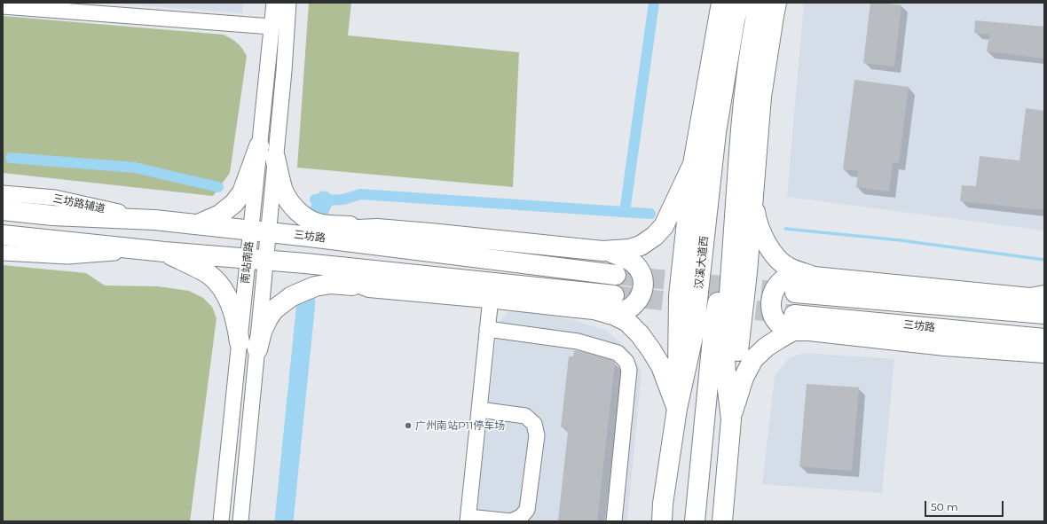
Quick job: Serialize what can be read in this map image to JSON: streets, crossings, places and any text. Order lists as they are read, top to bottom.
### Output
{
  "streets": {
    "main road": ["三坊路", "汉溪大道西"],
    "street": ["三坊路辅道", "南站南路"]
  },
  "crossings": [
    ["三坊路辅道", "三坊路"],
    ["三坊路", "南站南路"]
  ],
  "places": ["广州南站P11停车场"],
  "scale_bar": "50 m"
}
